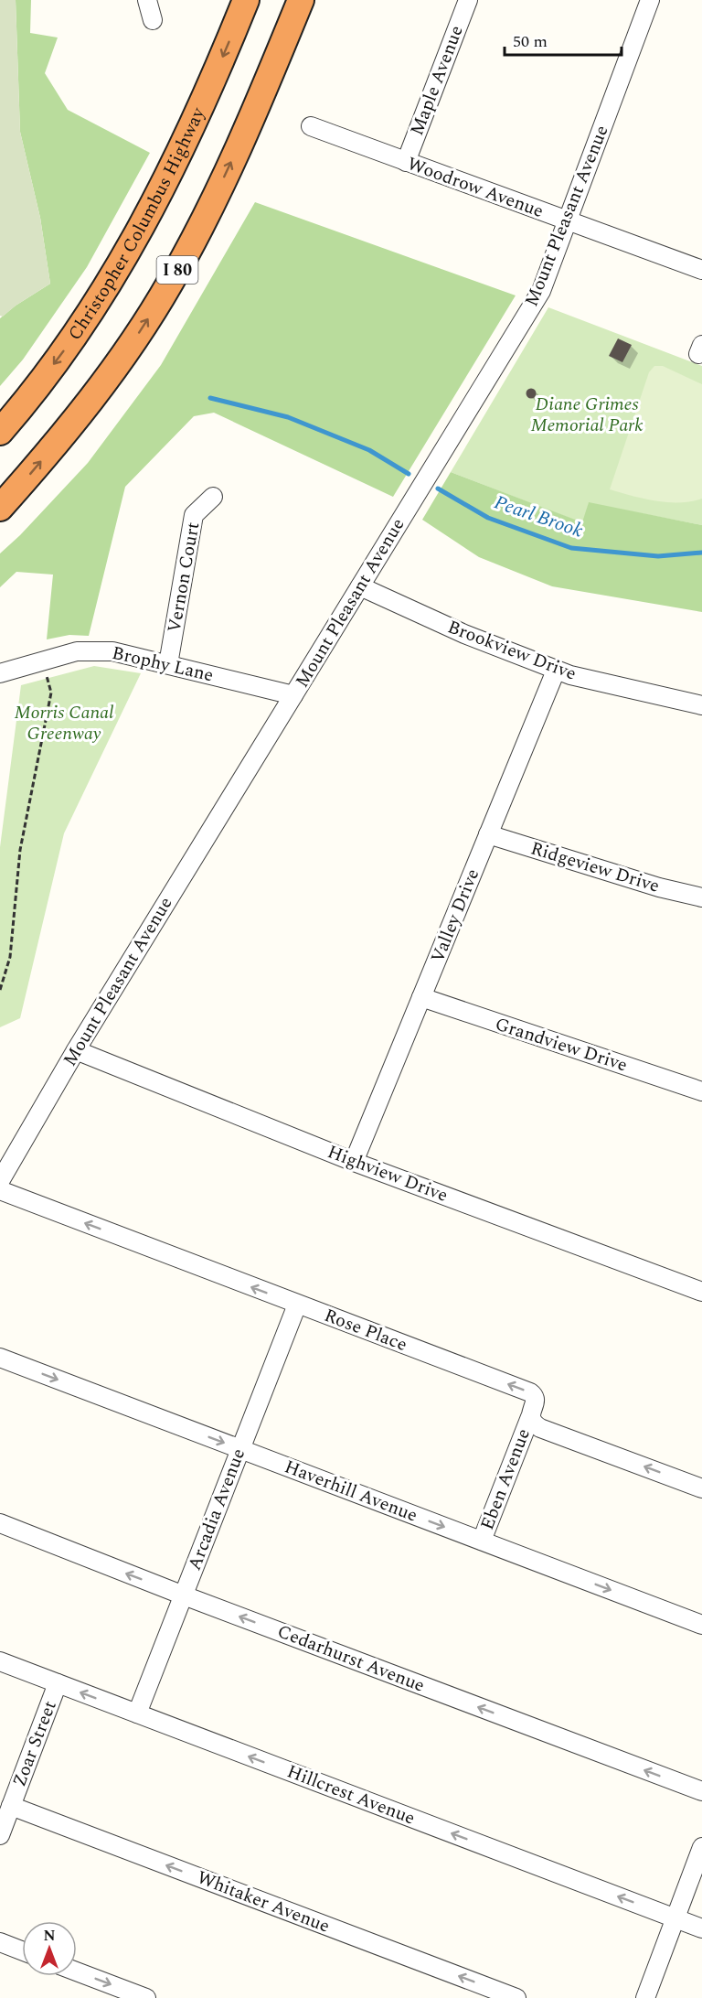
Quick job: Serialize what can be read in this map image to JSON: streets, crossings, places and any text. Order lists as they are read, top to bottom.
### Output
{
  "streets": {
    "highway": ["Christopher Columbus Highway", "I 80"],
    "street": [
      "Maple Avenue",
      "Woodrow Avenue",
      "Mount Pleasant Avenue",
      "Vernon Court",
      "Brookview Drive",
      "Brophy Lane",
      "Ridgeview Drive",
      "Valley Drive",
      "Grandview Drive",
      "Highview Drive",
      "Rose Place",
      "Eben Avenue",
      "Haverhill Avenue",
      "Arcadia Avenue",
      "Cedarhurst Avenue",
      "Zoar Street",
      "Hillcrest Avenue",
      "Whitaker Avenue"
    ]
  },
  "crossings": [
    ["Maple Avenue", "Woodrow Avenue"],
    ["Woodrow Avenue", "Mount Pleasant Avenue"],
    ["Mount Pleasant Avenue", "Brookview Drive"],
    ["Mount Pleasant Avenue", "Brophy Lane"],
    ["Mount Pleasant Avenue", "Highview Drive"],
    ["Vernon Court", "Brophy Lane"],
    ["Brookview Drive", "Valley Drive"],
    ["Ridgeview Drive", "Valley Drive"],
    ["Valley Drive", "Grandview Drive"],
    ["Valley Drive", "Highview Drive"],
    ["Rose Place", "Eben Avenue"],
    ["Rose Place", "Arcadia Avenue"],
    ["Eben Avenue", "Haverhill Avenue"],
    ["Haverhill Avenue", "Arcadia Avenue"],
    ["Arcadia Avenue", "Cedarhurst Avenue"],
    ["Arcadia Avenue", "Hillcrest Avenue"],
    ["Zoar Street", "Hillcrest Avenue"],
    ["Zoar Street", "Whitaker Avenue"]
  ],
  "one_way": [
    "Rose Place",
    "Haverhill Avenue",
    "Cedarhurst Avenue",
    "Hillcrest Avenue",
    "Whitaker Avenue"
  ],
  "water": ["Pearl Brook"],
  "parks": ["Diane Grimes Memorial Park", "Morris Canal Greenway"],
  "scale_bar": "50 m",
  "north": "top"
}
